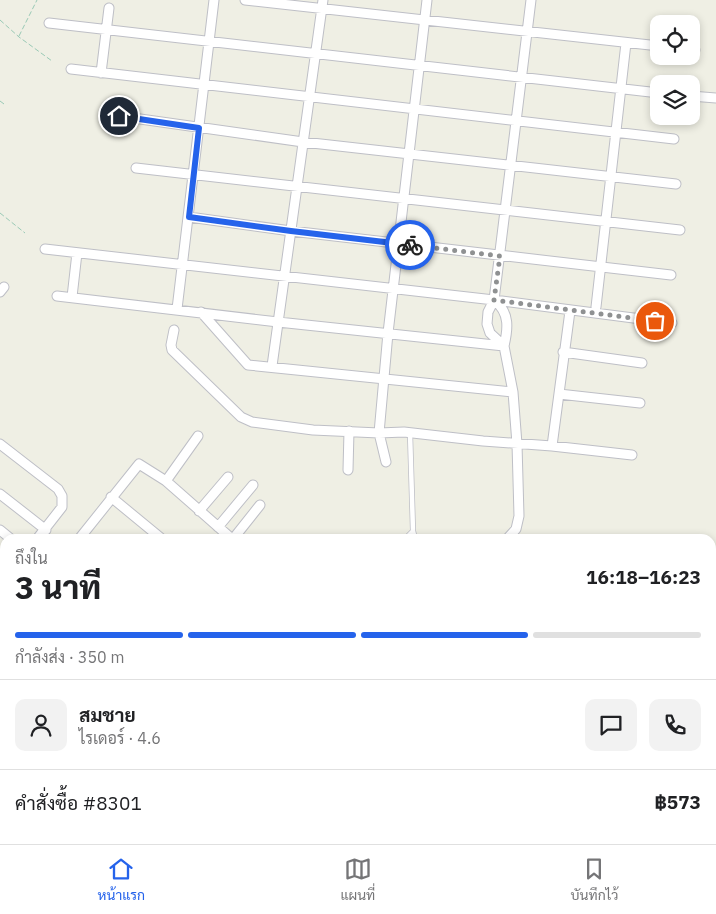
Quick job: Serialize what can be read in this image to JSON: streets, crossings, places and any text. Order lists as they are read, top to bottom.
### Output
{
  "page": {
    "heading": ["3 นาที", "ถึงใน", "16:18–16:23"],
    "panel": [
      "สมชาย",
      "ไรเดอร์ · 4.6",
      "คำสั่งซื้อ #8301",
      "฿573"
    ],
    "bar": "กำลังส่ง · 350 m",
    "tabs": ["หน้าแรก", "แผนที่", "บันทึกไว้"]
  }
}
